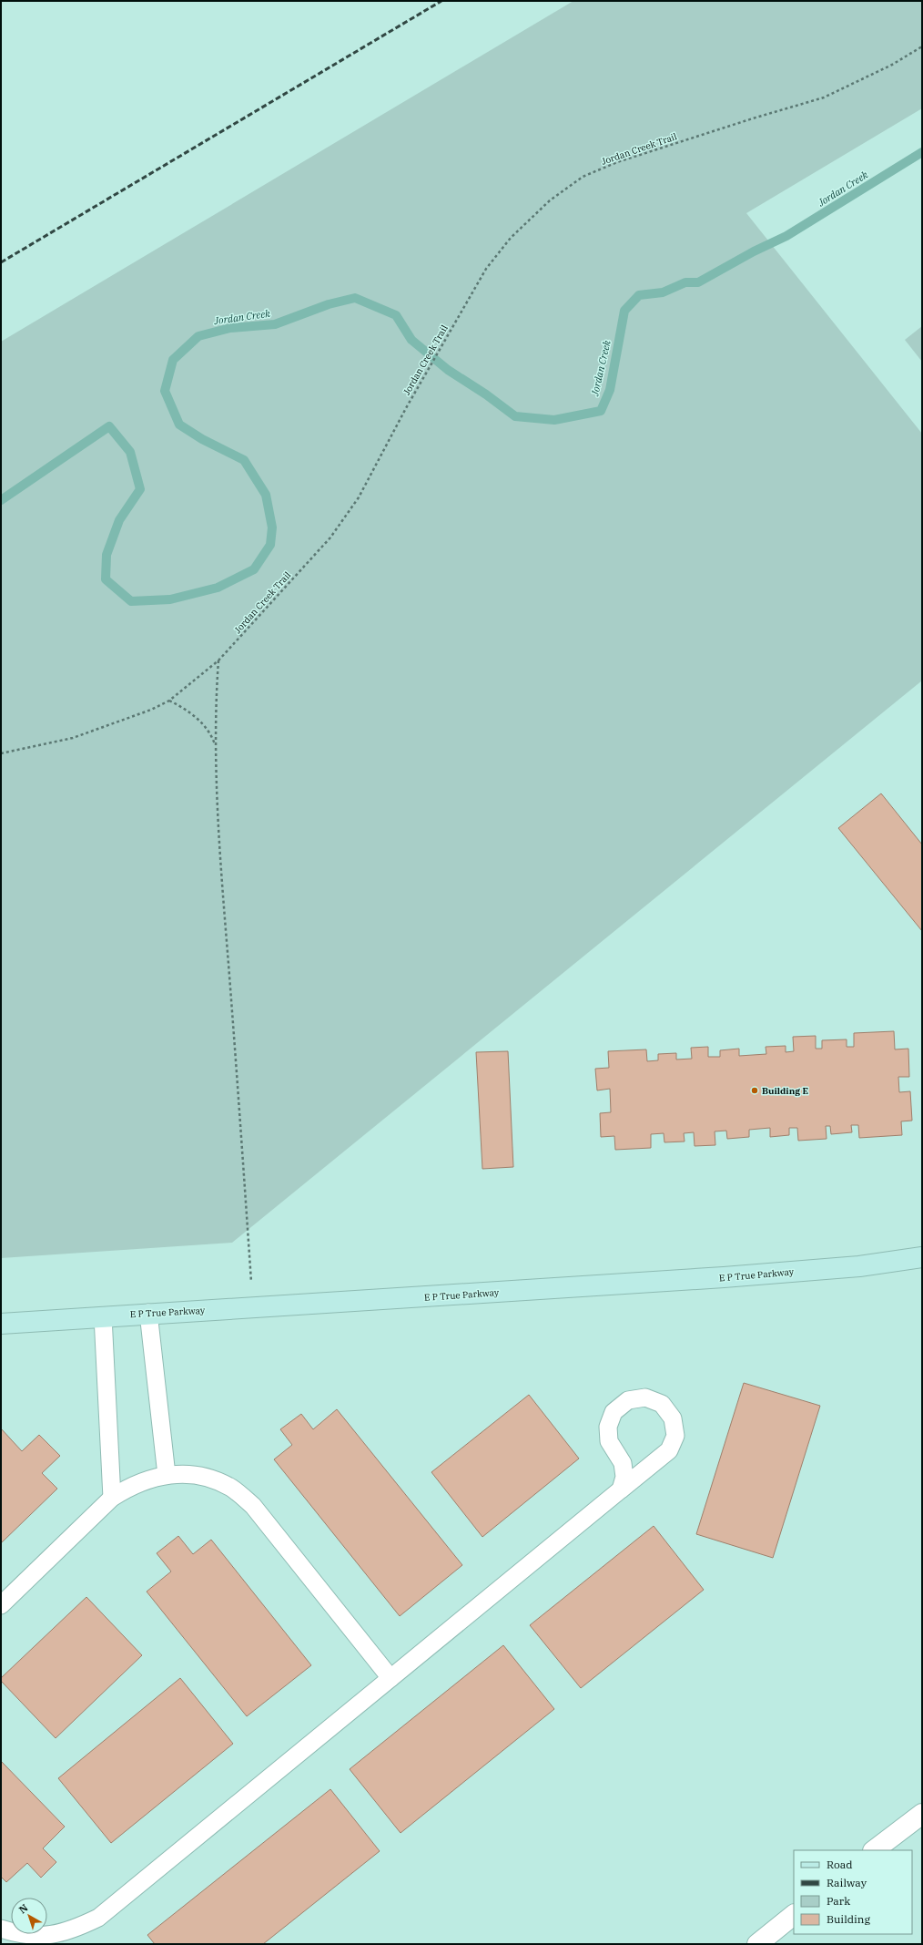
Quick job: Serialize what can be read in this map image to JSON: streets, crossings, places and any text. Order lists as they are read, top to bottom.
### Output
{
  "streets": {
    "main road": ["E P True Parkway"],
    "path": ["Jordan Creek Trail"]
  },
  "water": ["Jordan Creek"],
  "places": ["Building E"],
  "legend": [
    "Road",
    "Railway",
    "Park",
    "Building"
  ],
  "north": "top left"
}
